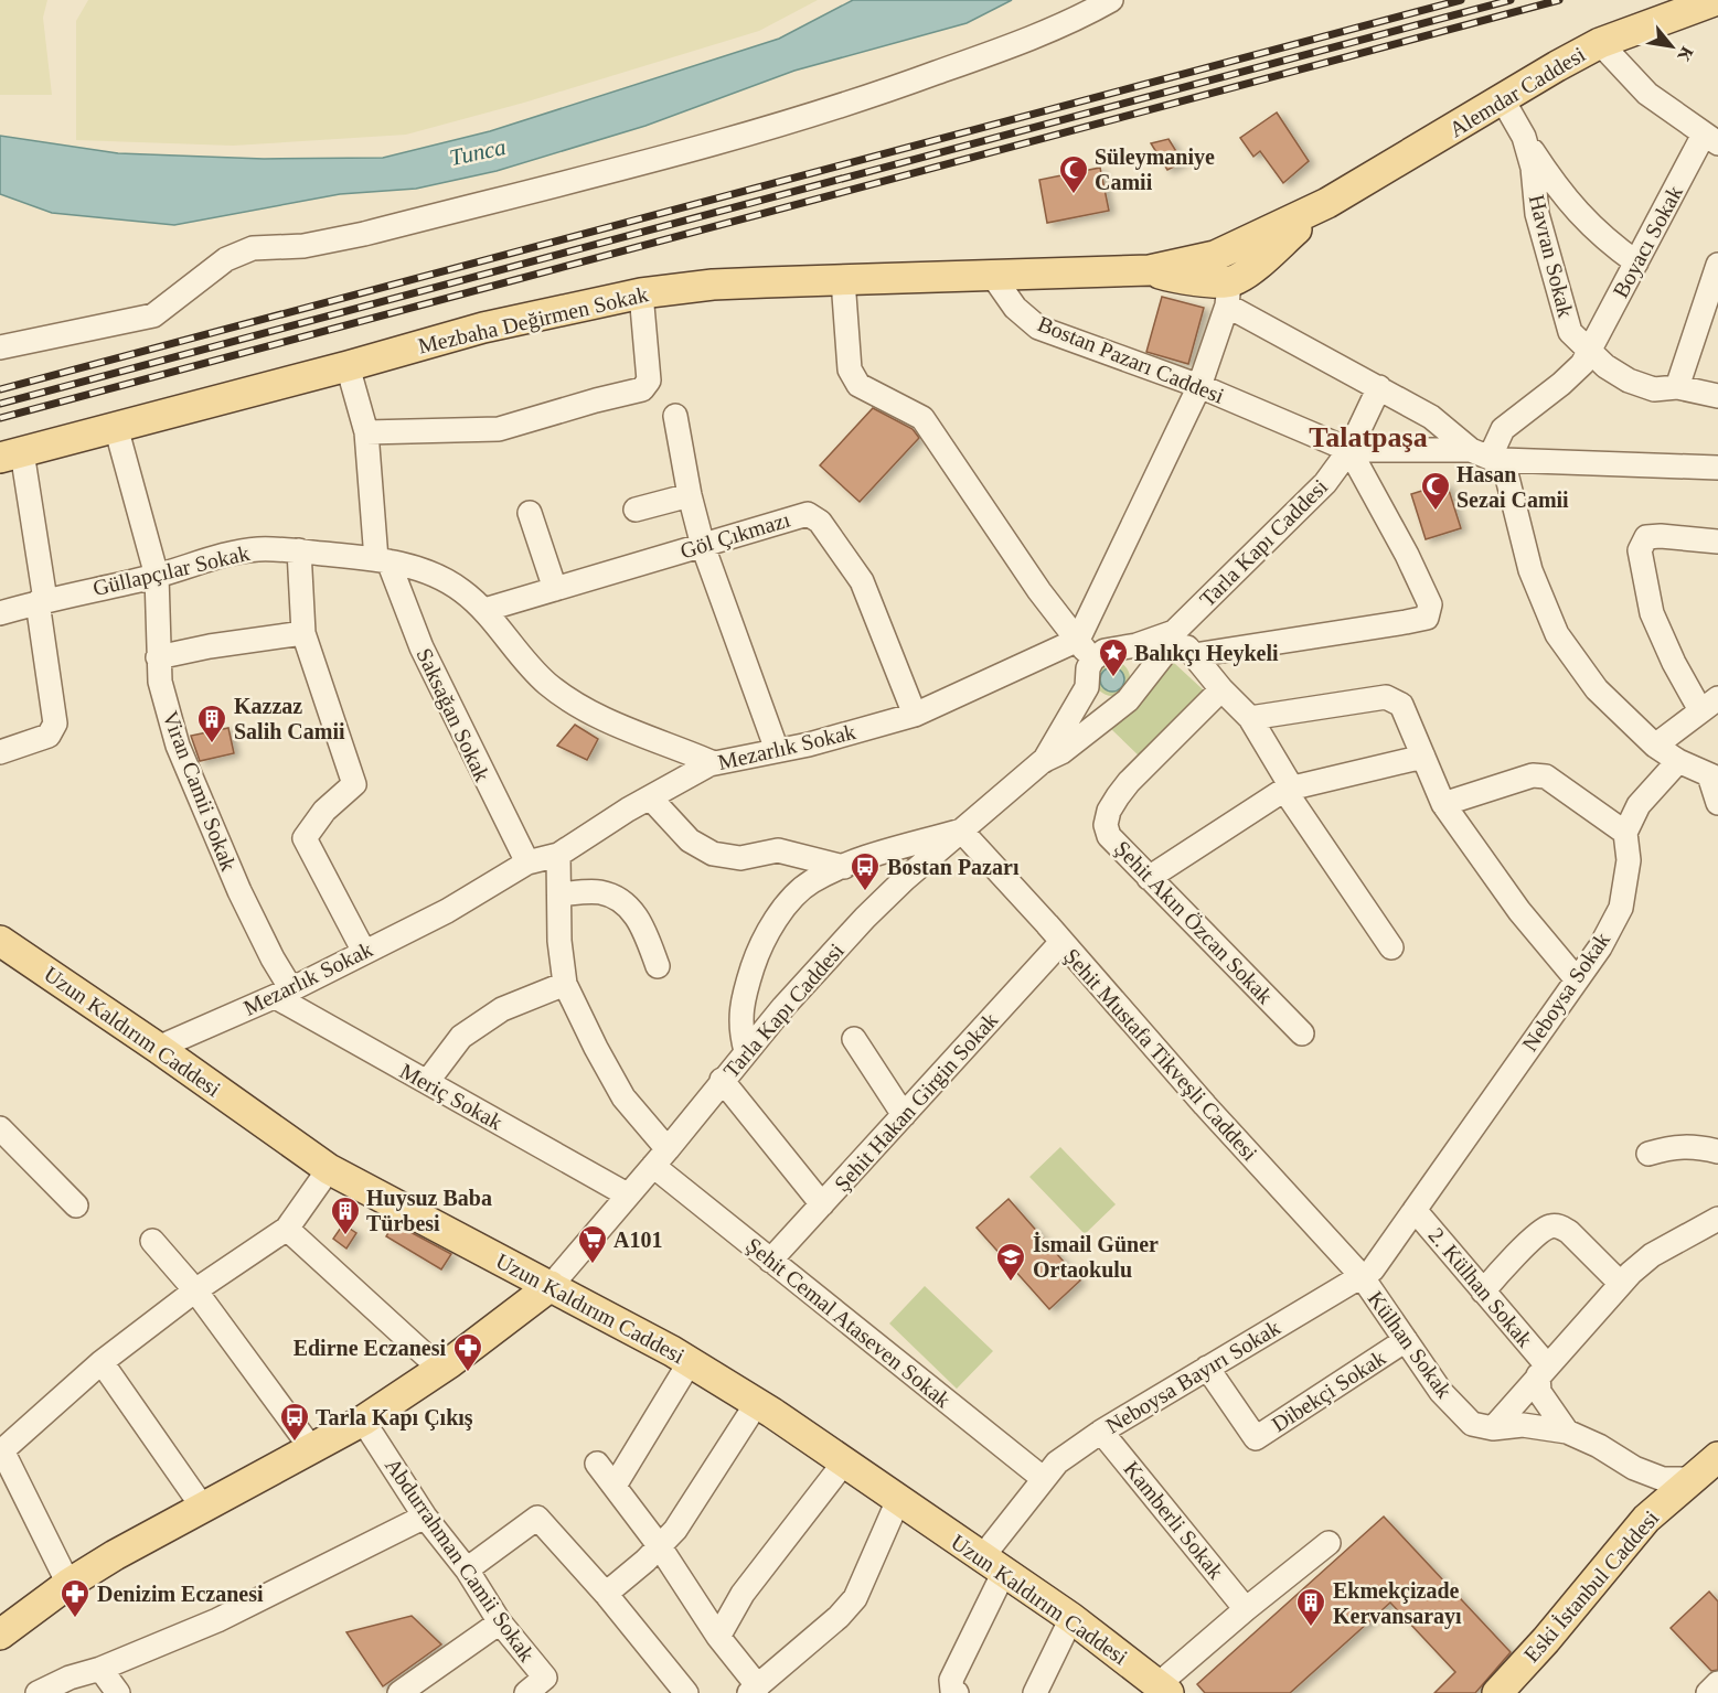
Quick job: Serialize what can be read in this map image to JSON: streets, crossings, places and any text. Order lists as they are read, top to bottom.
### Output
{
  "streets": {
    "main road": [
      "Alemdar Caddesi",
      "Mezbaha Değirmen Sokak",
      "Uzun Kaldırım Caddesi",
      "Eski İstanbul Caddesi"
    ],
    "street": [
      "Boyacı Sokak",
      "Havran Sokak",
      "Bostan Pazarı Caddesi",
      "Göl Çıkmazı",
      "Tarla Kapı Caddesi",
      "Güllapçılar Sokak",
      "Saksağan Sokak",
      "Mezarlık Sokak",
      "Viran Camii Sokak",
      "Şehit Akın Özcan Sokak",
      "Neboysa Sokak",
      "Şehit Mustafa Tikveşli Caddesi",
      "Meriç Sokak",
      "Şehit Hakan Girgin Sokak",
      "2. Külhan Sokak",
      "Şehit Cemal Ataseven Sokak",
      "Külhan Sokak",
      "Neboysa Bayırı Sokak",
      "Dibekçi Sokak",
      "Kamberli Sokak",
      "Abdurrahman Camii Sokak"
    ]
  },
  "crossings": [
    ["Alemdar Caddesi", "Havran Sokak"],
    ["Alemdar Caddesi", "Bostan Pazarı Caddesi"],
    ["Boyacı Sokak", "Havran Sokak"],
    ["Boyacı Sokak", "Bostan Pazarı Caddesi"],
    ["Mezbaha Değirmen Sokak", "Saksağan Sokak"],
    ["Mezbaha Değirmen Sokak", "Viran Camii Sokak"],
    ["Bostan Pazarı Caddesi", "Tarla Kapı Caddesi"],
    ["Göl Çıkmazı", "Güllapçılar Sokak"],
    ["Göl Çıkmazı", "Mezarlık Sokak"],
    ["Tarla Kapı Caddesi", "Uzun Kaldırım Caddesi"],
    ["Tarla Kapı Caddesi", "Şehit Mustafa Tikveşli Caddesi"],
    ["Tarla Kapı Caddesi", "Meriç Sokak"],
    ["Tarla Kapı Caddesi", "Şehit Cemal Ataseven Sokak"],
    ["Güllapçılar Sokak", "Saksağan Sokak"],
    ["Güllapçılar Sokak", "Mezarlık Sokak"],
    ["Güllapçılar Sokak", "Viran Camii Sokak"],
    ["Saksağan Sokak", "Mezarlık Sokak"],
    ["Mezarlık Sokak", "Viran Camii Sokak"],
    ["Mezarlık Sokak", "Uzun Kaldırım Caddesi"],
    ["Mezarlık Sokak", "Meriç Sokak"],
    ["Mezarlık Sokak", "Şehit Cemal Ataseven Sokak"],
    ["Viran Camii Sokak", "Meriç Sokak"],
    ["Neboysa Sokak", "2. Külhan Sokak"],
    ["Neboysa Sokak", "Neboysa Bayırı Sokak"],
    ["Uzun Kaldırım Caddesi", "Neboysa Bayırı Sokak"],
    ["Şehit Mustafa Tikveşli Caddesi", "Şehit Hakan Girgin Sokak"],
    ["Şehit Mustafa Tikveşli Caddesi", "Külhan Sokak"],
    ["Şehit Mustafa Tikveşli Caddesi", "Neboysa Bayırı Sokak"],
    ["Şehit Hakan Girgin Sokak", "Şehit Cemal Ataseven Sokak"],
    ["2. Külhan Sokak", "Neboysa Bayırı Sokak"],
    ["Şehit Cemal Ataseven Sokak", "Neboysa Bayırı Sokak"],
    ["Külhan Sokak", "Neboysa Bayırı Sokak"],
    ["Külhan Sokak", "Dibekçi Sokak"],
    ["Neboysa Bayırı Sokak", "Dibekçi Sokak"],
    ["Neboysa Bayırı Sokak", "Kamberli Sokak"]
  ],
  "districts": ["Talatpaşa"],
  "water": ["Tunca"],
  "places": {
    "mosque": ["Süleymaniye Camii", "Hasan Sezai Camii"],
    "place": ["Balıkçı Heykeli"],
    "building": ["Kazzaz Salih Camii", "Huysuz Baba Türbesi", "Ekmekçizade Kervansarayı"],
    "bus stop": ["Bostan Pazarı", "Tarla Kapı Çıkış"],
    "supermarket": ["A101"],
    "school or university": ["İsmail Güner Ortaokulu"],
    "pharmacy": ["Edirne Eczanesi", "Denizim Eczanesi"]
  },
  "north": "bottom right"
}
